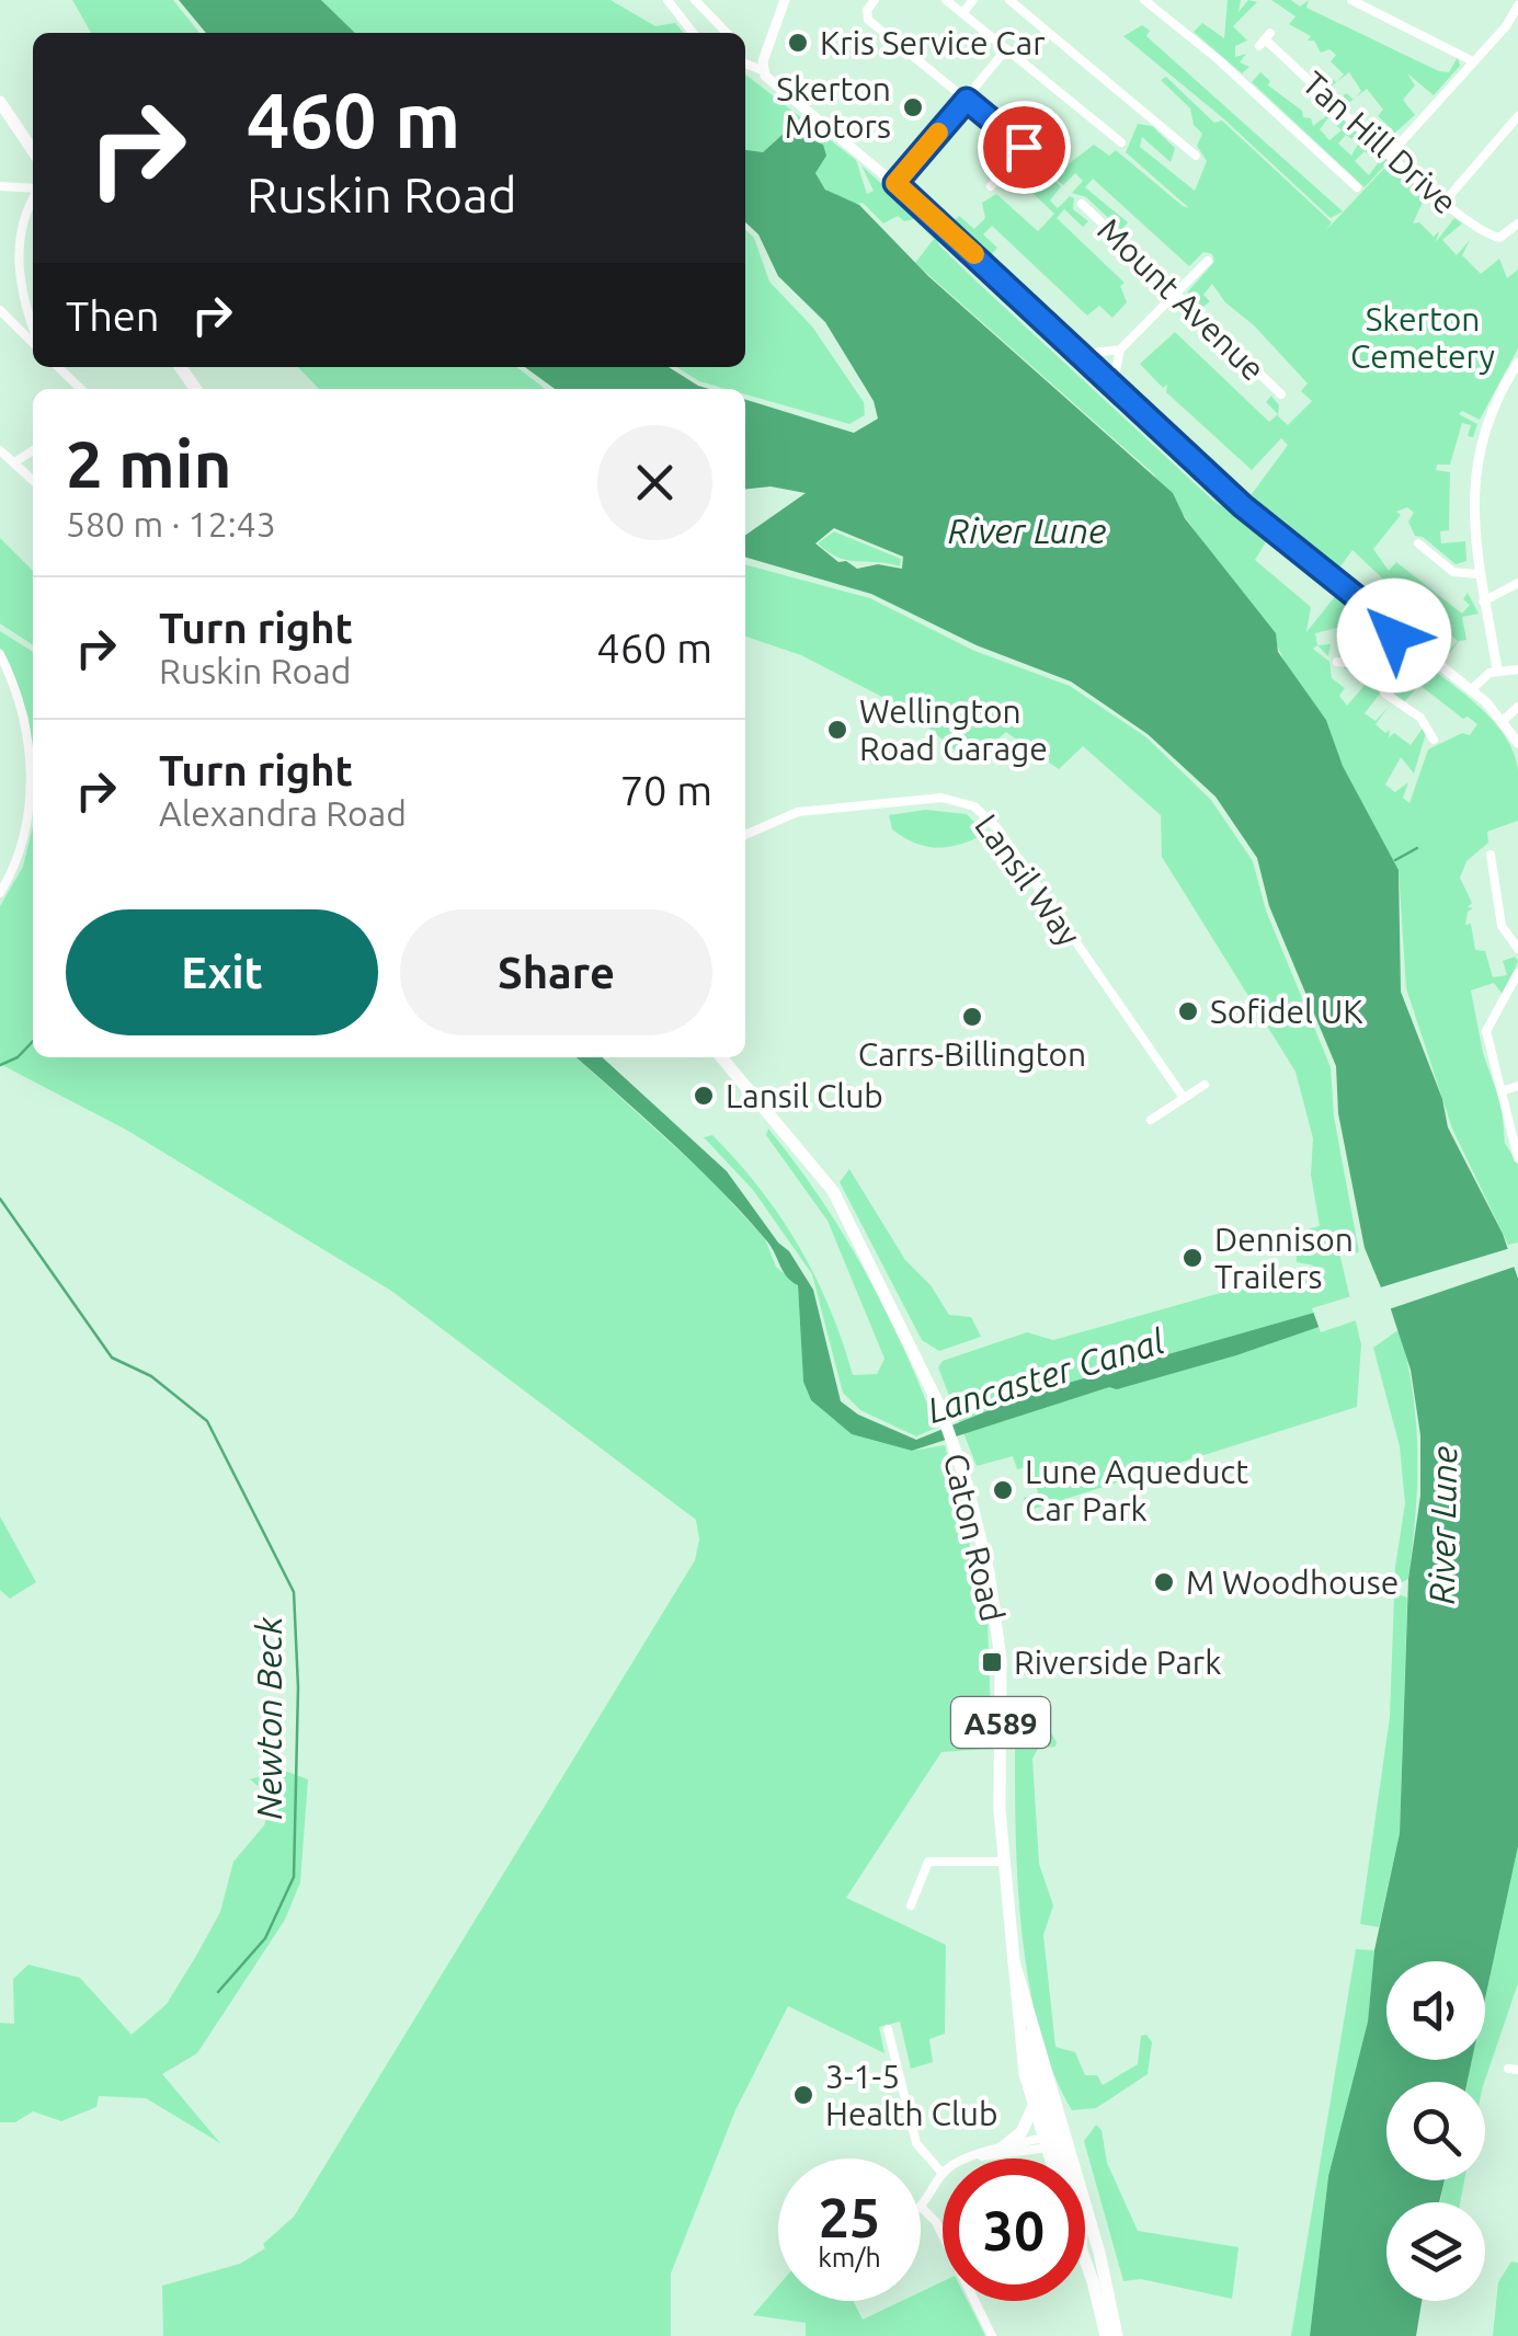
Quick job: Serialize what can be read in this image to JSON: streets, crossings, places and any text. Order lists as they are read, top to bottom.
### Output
{
  "streets": {
    "main road": ["Caton Road", "A589"],
    "street": ["Tan Hill Drive", "Mount Avenue", "Lansil Way"]
  },
  "crossings": [
    ["Caton Road", "A589"]
  ],
  "water": ["River Lune", "Lancaster Canal", "Newton Beck"],
  "parks": ["Skerton Cemetery"],
  "places": {
    "other": [
      "Kris Service Car",
      "Skerton Motors",
      "Wellington Road Garage",
      "Sofidel UK",
      "Carrs-Billington",
      "Lansil Club",
      "Dennison Trailers",
      "Lune Aqueduct Car Park",
      "M Woodhouse",
      "3-1-5 Health Club"
    ],
    "transit": ["Riverside Park"]
  },
  "page": {
    "turn": ["460 m", "Ruskin Road"],
    "then": "Then",
    "heading": ["2 min", "580 m · 12:43"],
    "list": [
      {
        "name": "Turn right",
        "note": "Ruskin Road",
        "value": "460 m"
      },
      {
        "name": "Turn right",
        "note": "Alexandra Road",
        "value": "70 m"
      }
    ],
    "buttons": ["Exit", "Share"],
    "speed": "25 km/h",
    "limit": "30"
  }
}
